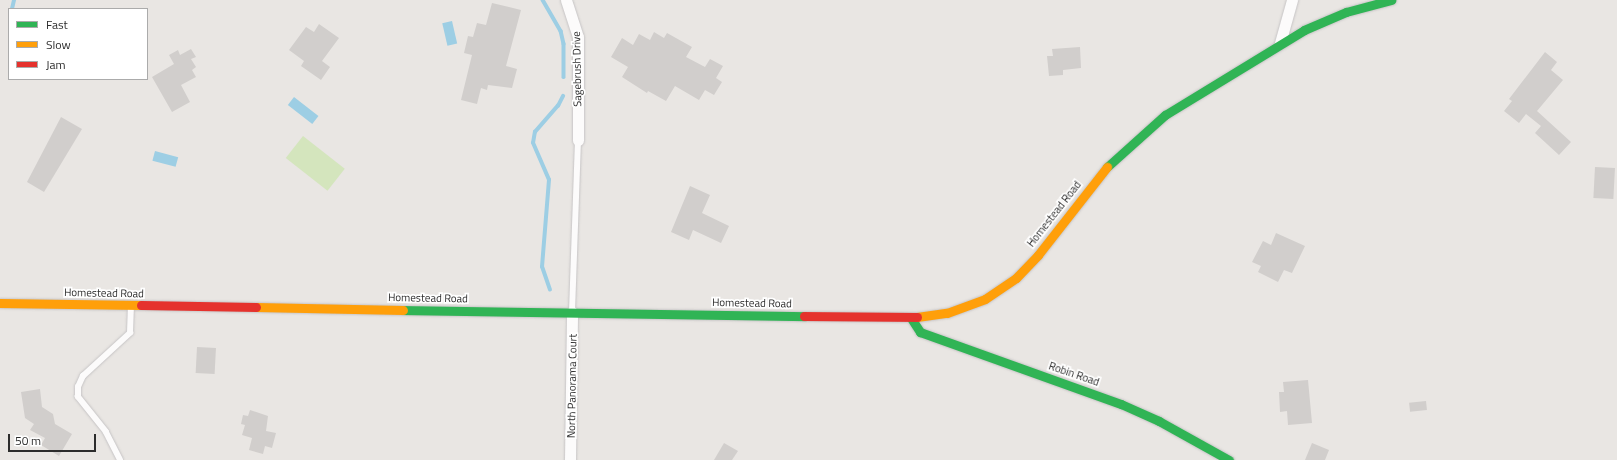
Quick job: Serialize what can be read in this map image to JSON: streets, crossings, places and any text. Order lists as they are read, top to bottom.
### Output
{
  "streets": {
    "street": [
      "Sagebrush Drive",
      "Homestead Road",
      "Robin Road",
      "North Panorama Court"
    ]
  },
  "crossings": [
    ["Homestead Road", "Robin Road"],
    ["Homestead Road", "North Panorama Court"]
  ],
  "legend": ["Fast", "Slow", "Jam"],
  "scale_bar": "50 m"
}
